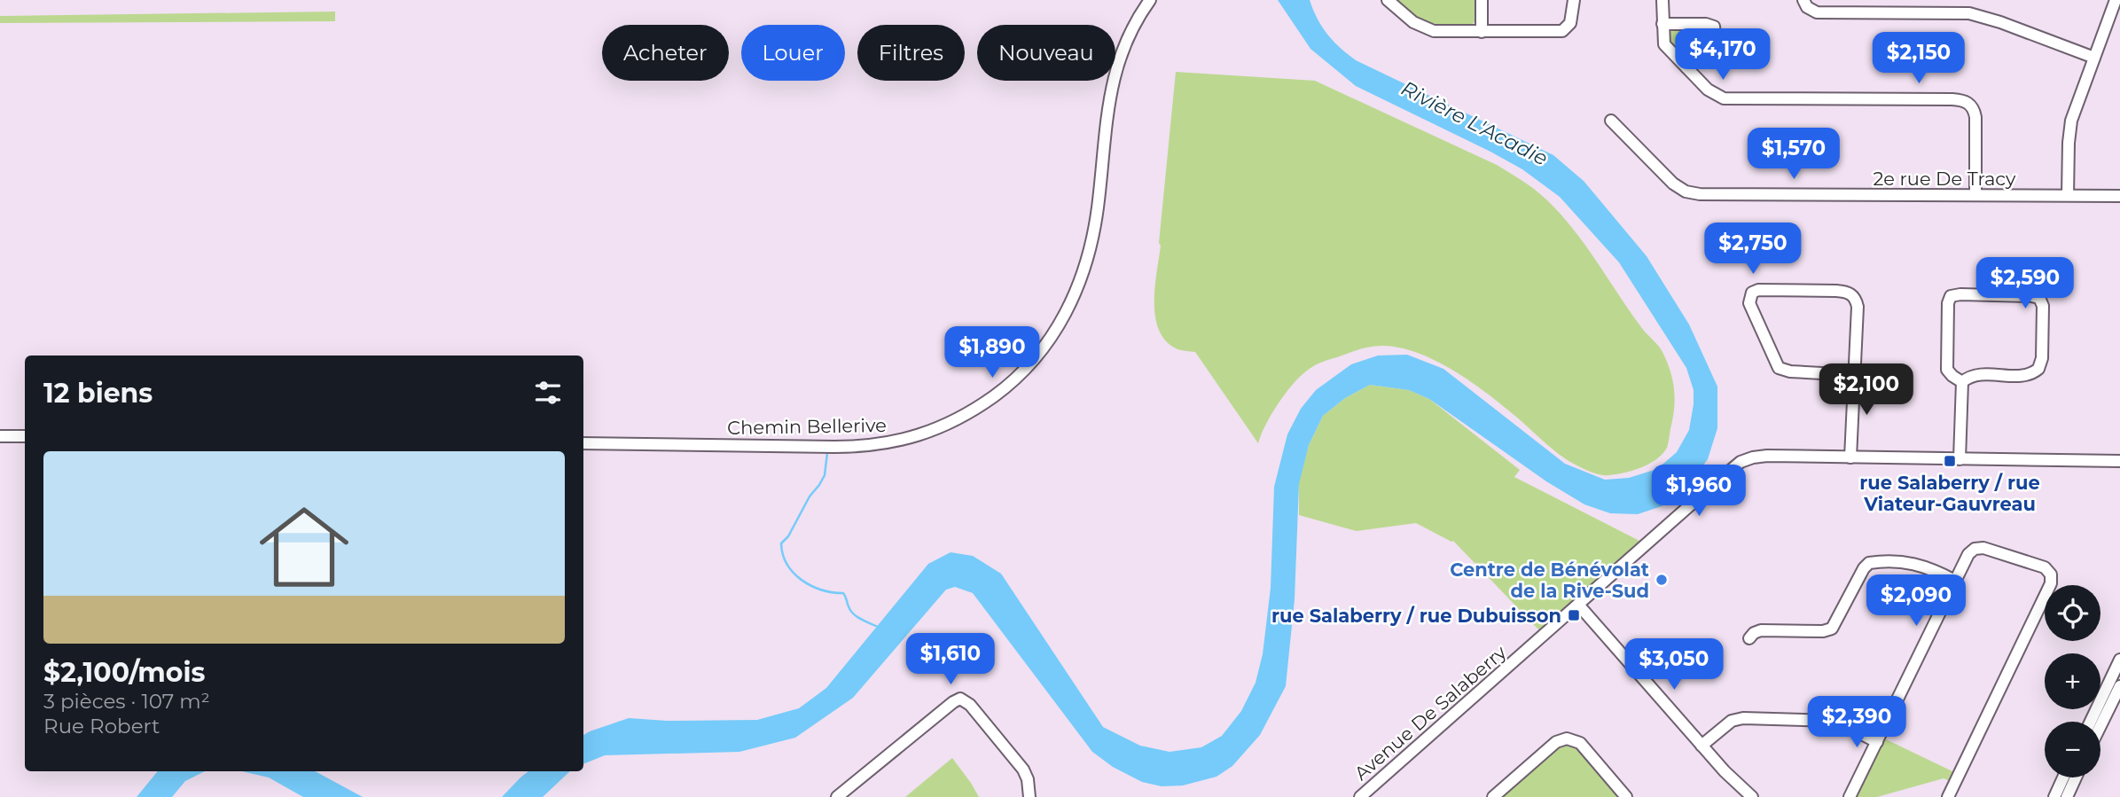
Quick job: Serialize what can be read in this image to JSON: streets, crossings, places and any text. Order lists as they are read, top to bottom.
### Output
{
  "streets": {
    "street": ["2e rue De Tracy", "Chemin Bellerive", "Avenue De Salaberry"]
  },
  "water": ["Rivière L'Acadie"],
  "places": {
    "transit": ["rue Salaberry / rue Viateur-Gauvreau", "rue Salaberry / rue Dubuisson"],
    "other": ["Centre de Bénévolat de la Rive-Sud"]
  },
  "page": {
    "chip": [
      "Acheter",
      "Louer",
      "Filtres",
      "Nouveau"
    ],
    "price": [
      "$4,170",
      "$2,150",
      "$1,570",
      "$2,750",
      "$2,590",
      "$1,890",
      "$2,100",
      "$1,960",
      "$2,090",
      "$1,610",
      "$3,050",
      "$2,390"
    ],
    "heading": "12 biens",
    "list": [
      {
        "name": "$2,100/mois",
        "note": "3 pièces · 107 m² · Rue Robert"
      }
    ],
    "map_buttons": ["+", "−"]
  }
}
